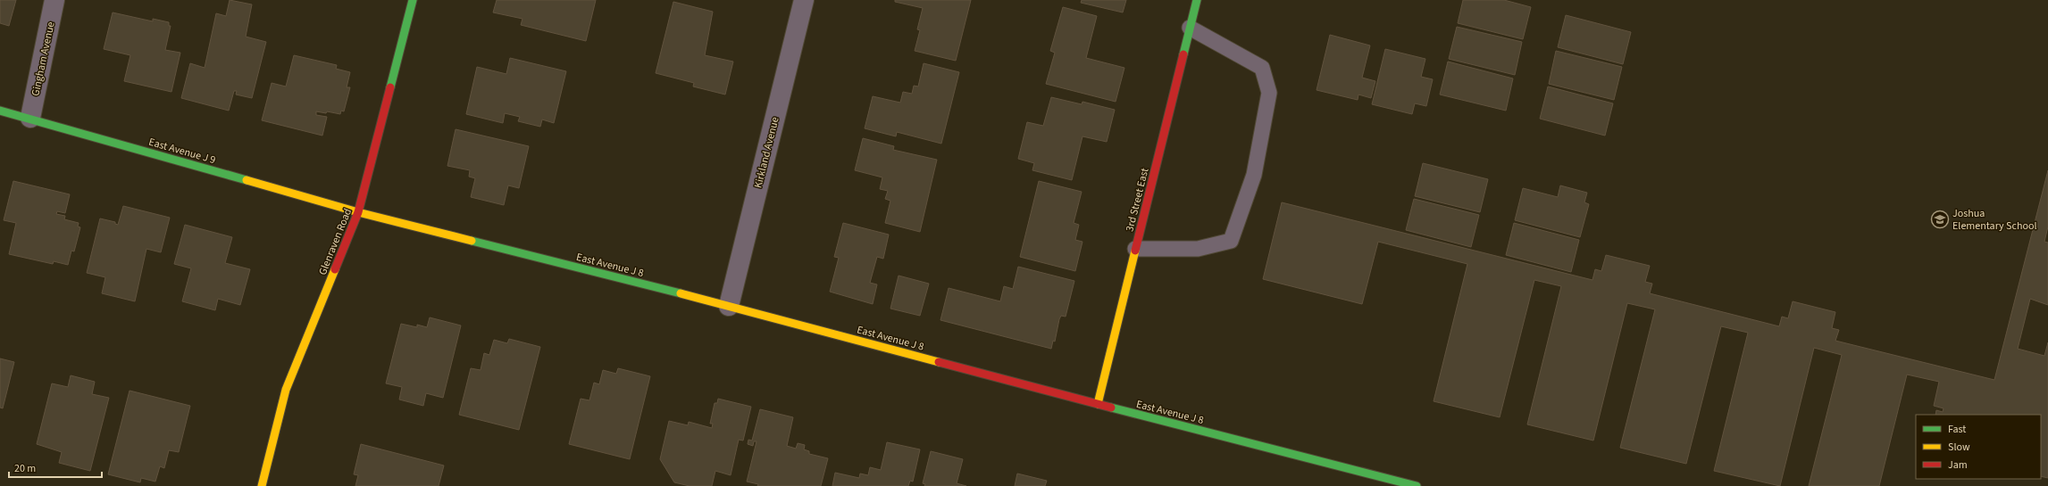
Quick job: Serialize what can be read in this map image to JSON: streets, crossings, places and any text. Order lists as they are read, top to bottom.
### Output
{
  "streets": {
    "street": [
      "Gingham Avenue",
      "East Avenue J 9",
      "Kirkland Avenue",
      "3rd Street East",
      "Glenraven Road",
      "East Avenue J 8"
    ]
  },
  "crossings": [
    ["Gingham Avenue", "East Avenue J 9"],
    ["East Avenue J 9", "Glenraven Road"],
    ["East Avenue J 9", "East Avenue J 8"],
    ["Kirkland Avenue", "East Avenue J 8"],
    ["3rd Street East", "East Avenue J 8"],
    ["Glenraven Road", "East Avenue J 8"]
  ],
  "places": {
    "school or university": ["Joshua Elementary School"]
  },
  "legend": ["Fast", "Slow", "Jam"],
  "scale_bar": "20 m"
}
